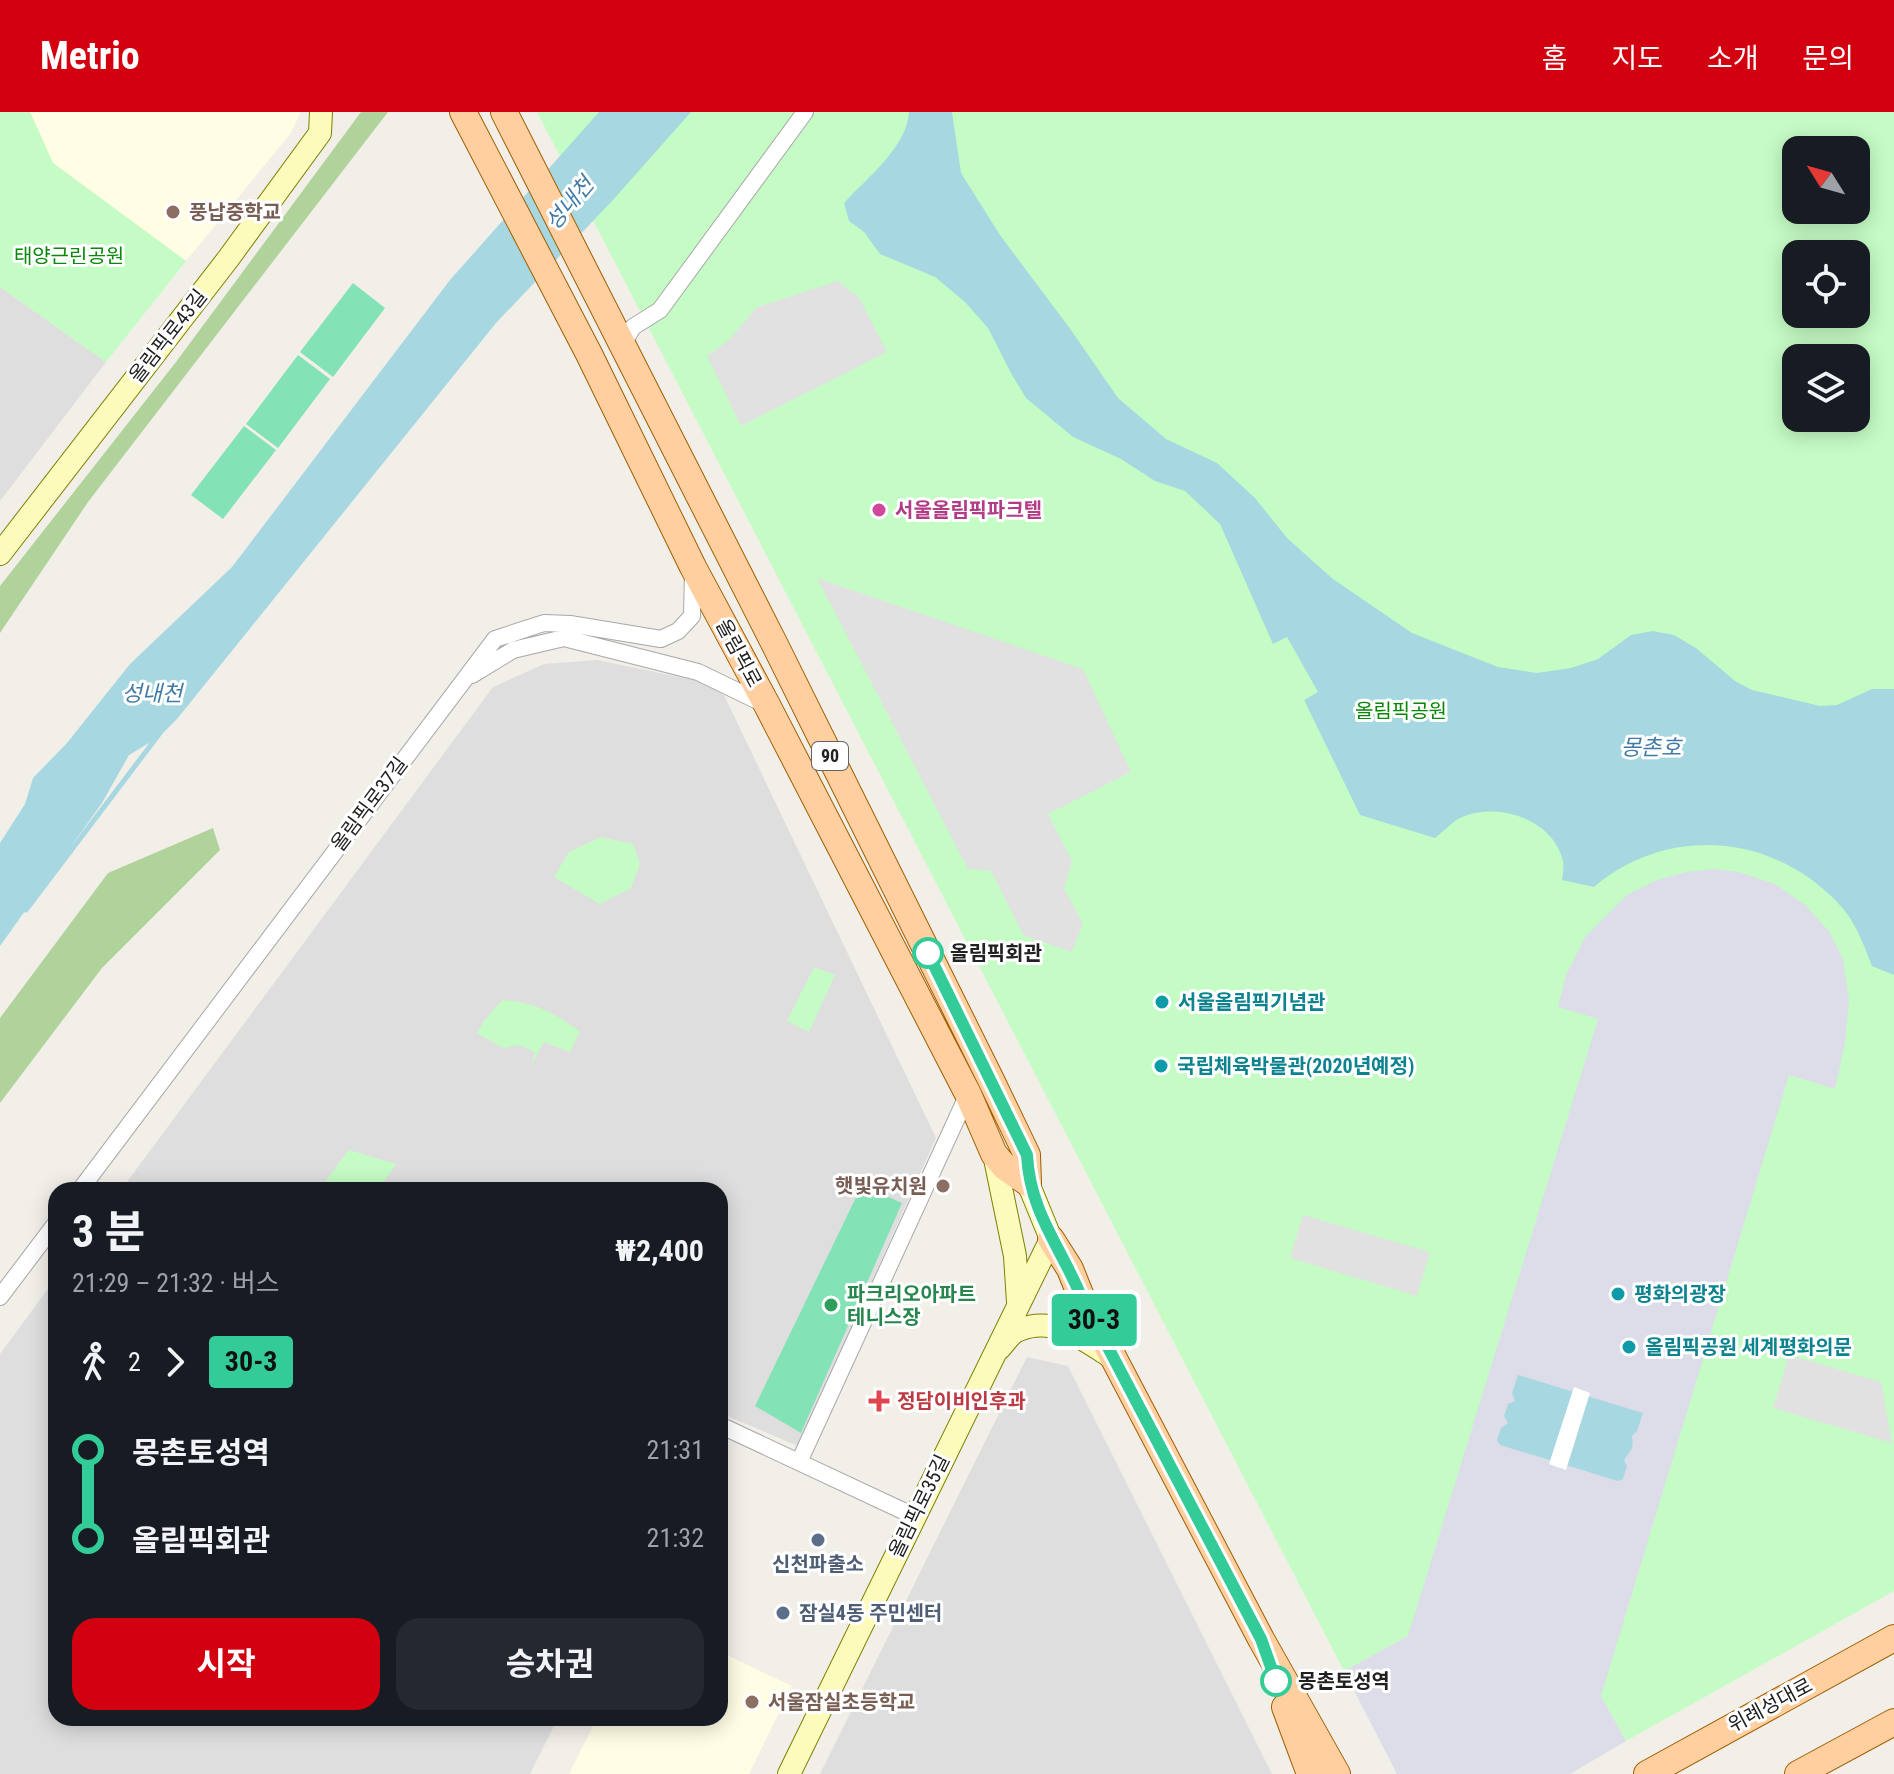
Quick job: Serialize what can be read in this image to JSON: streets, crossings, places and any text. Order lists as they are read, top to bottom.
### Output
{
  "streets": {
    "main road": ["올림픽로", "90", "위례성대로"],
    "street": ["올림픽로43길", "올림픽로37길", "올림픽로35길"]
  },
  "crossings": [
    ["올림픽로", "올림픽로37길"],
    ["올림픽로", "올림픽로35길"]
  ],
  "water": ["성내천", "몽촌호"],
  "parks": ["태양근린공원", "올림픽공원"],
  "places": {
    "other": [
      "풍납중학교",
      "서울올림픽파크텔",
      "올림픽회관",
      "서울올림픽기념관",
      "국립체육박물관(2020년예정)",
      "햇빛유치원",
      "평화의광장",
      "파크리오아파트 테니스장",
      "올림픽공원 세계평화의문",
      "신천파출소",
      "잠실4동 주민센터",
      "몽촌토성역",
      "서울잠실초등학교"
    ],
    "health": ["정담이비인후과"]
  },
  "lines": ["bus line 30-3"],
  "north": "top left",
  "page": {
    "header": "Metrio",
    "nav": [
      "홈",
      "지도",
      "소개",
      "문의"
    ],
    "on_map": "30-3",
    "heading": ["3 분", "21:29 – 21:32 · 버스", "₩2,400"],
    "legs": ["2", "30-3"],
    "list": [
      {
        "name": "몽촌토성역",
        "value": "21:31"
      },
      {
        "name": "올림픽회관",
        "value": "21:32"
      }
    ],
    "buttons": ["시작", "승차권"]
  }
}
